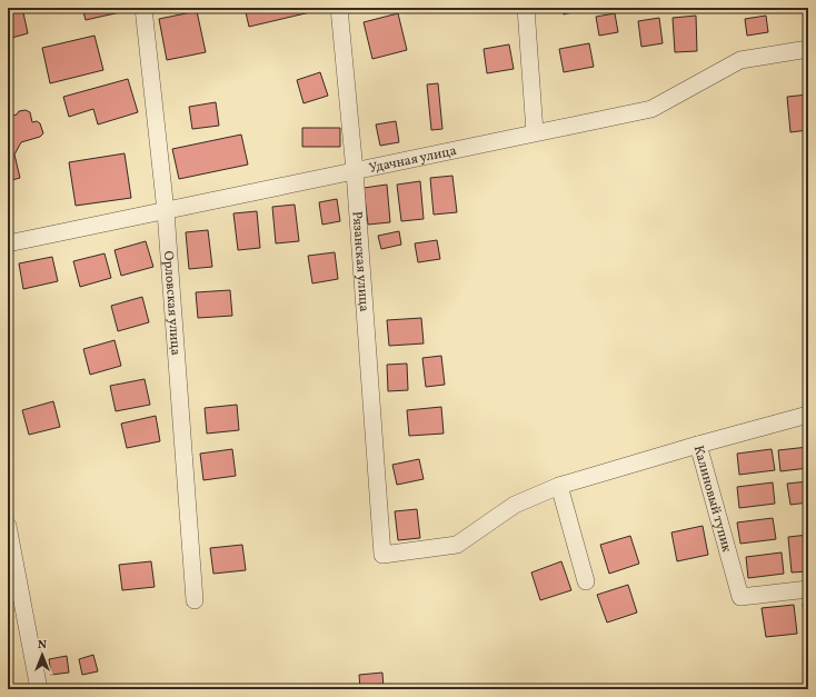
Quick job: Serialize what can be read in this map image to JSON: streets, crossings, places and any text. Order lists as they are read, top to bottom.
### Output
{
  "streets": {
    "street": [
      "Удачная улица",
      "Рязанская улица",
      "Орловская улица",
      "Калиновый тупик"
    ]
  },
  "crossings": [
    ["Удачная улица", "Рязанская улица"],
    ["Удачная улица", "Орловская улица"]
  ],
  "north": "top"
}
